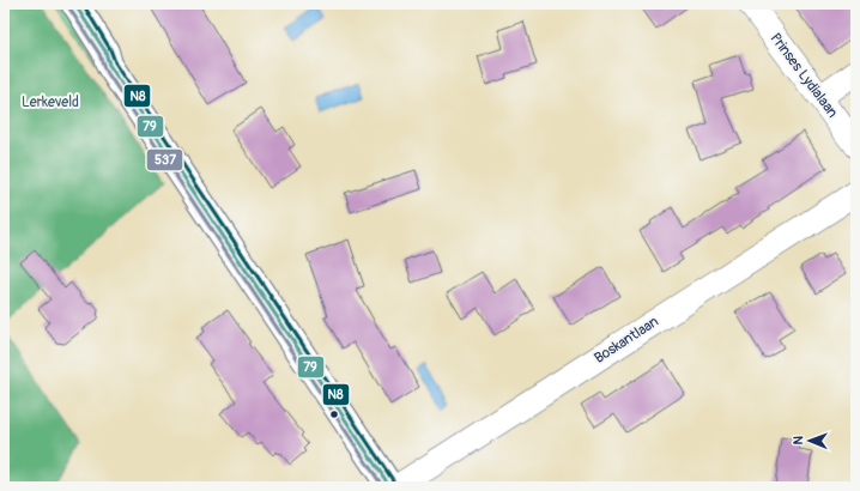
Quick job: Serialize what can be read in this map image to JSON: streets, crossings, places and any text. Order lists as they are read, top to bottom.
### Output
{
  "streets": {
    "street": ["Prinses Lydialaan", "Boskantlaan"]
  },
  "parks": ["Lerkeveld"],
  "lines": ["transit line 79", "transit line N8", "transit line 537"],
  "north": "left"
}
